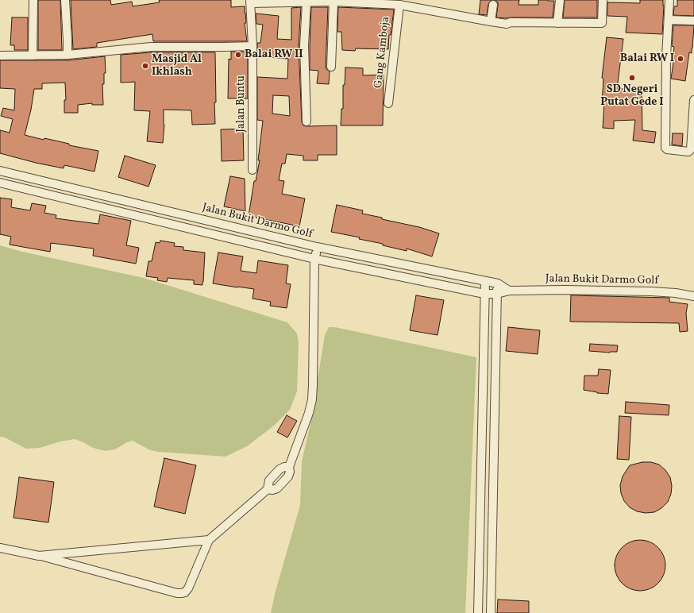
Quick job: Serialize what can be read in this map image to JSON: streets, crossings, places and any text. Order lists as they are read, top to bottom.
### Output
{
  "streets": {
    "street": ["Gang Kamboja", "Jalan Buntu", "Jalan Bukit Darmo Golf"]
  },
  "places": [
    "Balai RW II",
    "Balai RW I",
    "Masjid Al Ikhlash",
    "SD Negeri Putat Gede I"
  ]
}
